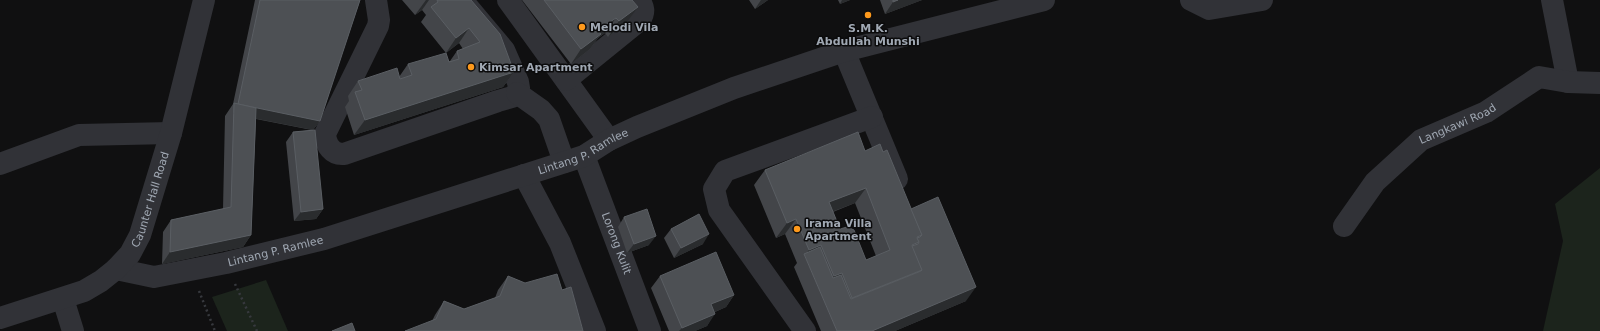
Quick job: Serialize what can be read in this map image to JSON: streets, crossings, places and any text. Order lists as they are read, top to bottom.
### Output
{
  "streets": {
    "street": [
      "Langkawi Road",
      "Lintang P. Ramlee",
      "Caunter Hall Road",
      "Lorong Kulit"
    ]
  },
  "crossings": [
    ["Lintang P. Ramlee", "Caunter Hall Road"],
    ["Lintang P. Ramlee", "Lorong Kulit"]
  ],
  "places": [
    "S.M.K. Abdullah Munshi",
    "Melodi Vila",
    "Kimsar Apartment",
    "Irama Villa Apartment"
  ]
}
